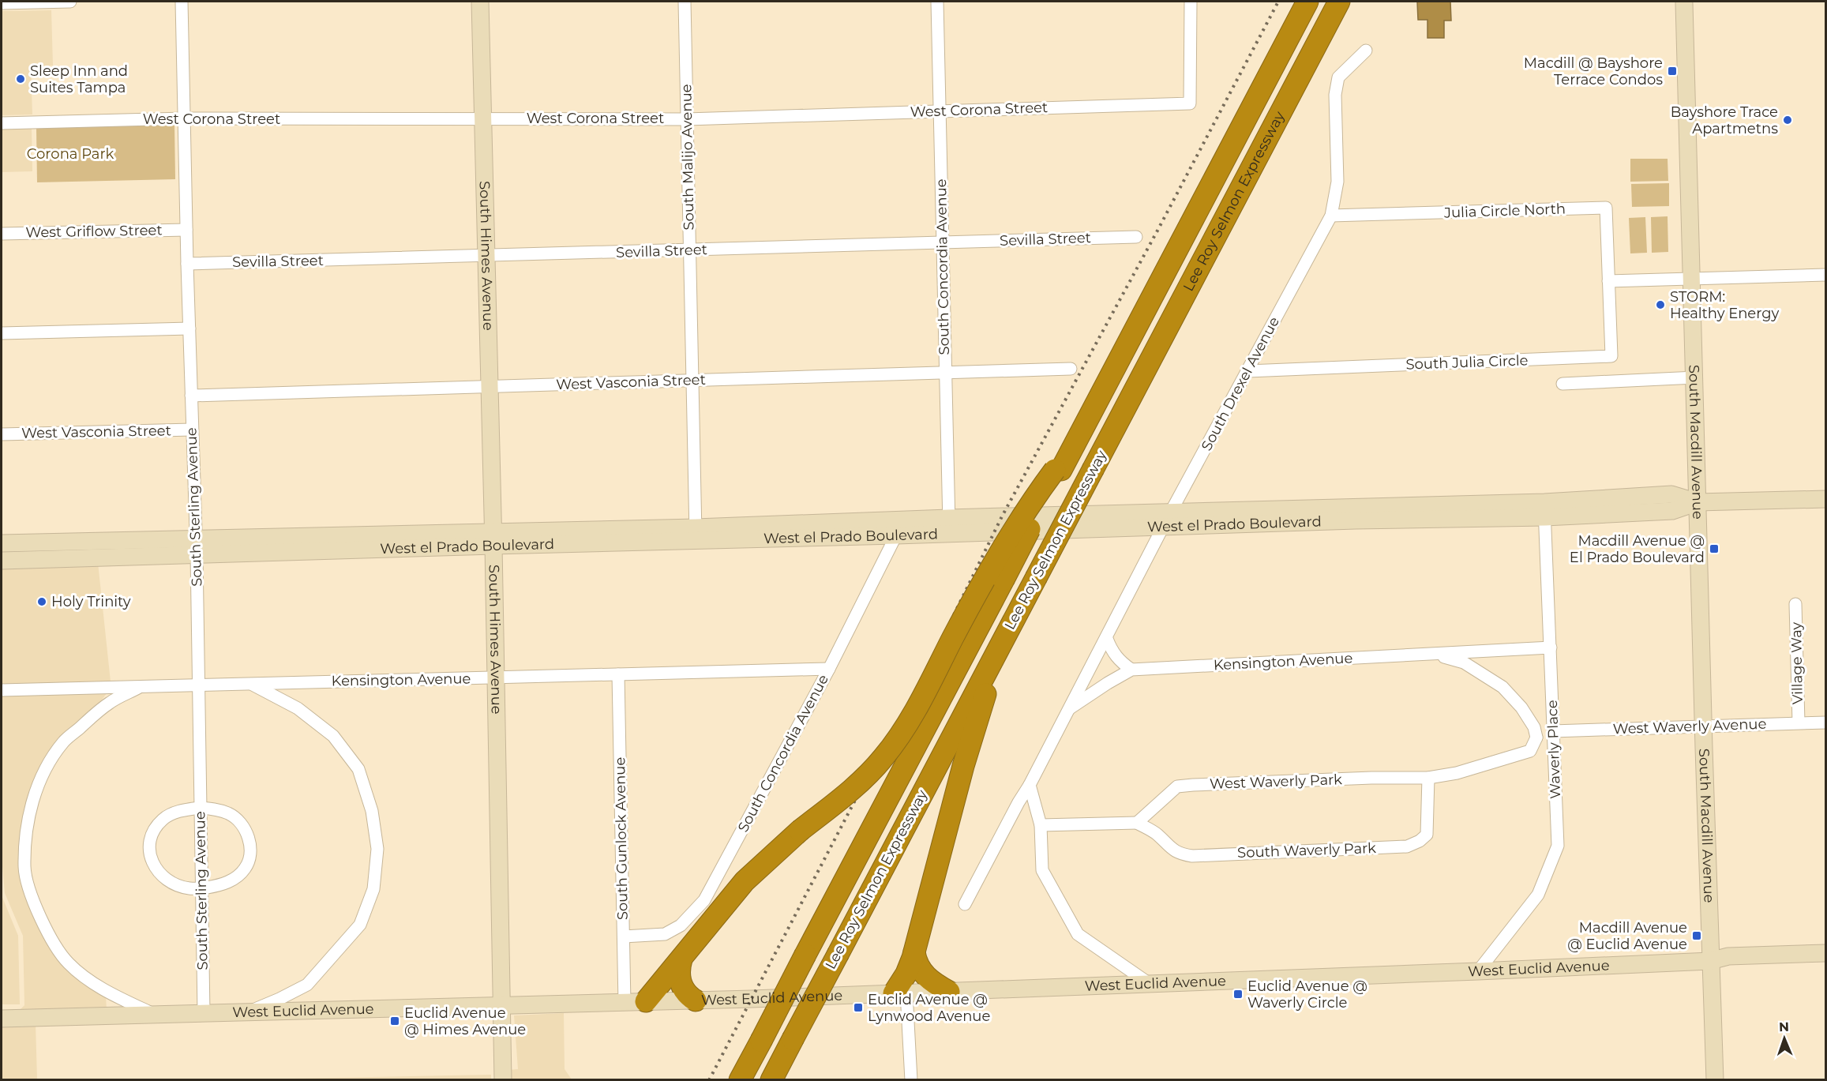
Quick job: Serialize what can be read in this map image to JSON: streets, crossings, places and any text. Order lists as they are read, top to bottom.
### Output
{
  "streets": {
    "highway": ["Lee Roy Selmon Expressway"],
    "street": [
      "West Corona Street",
      "South Malijo Avenue",
      "Julia Circle North",
      "West Griflow Street",
      "Sevilla Street",
      "South Himes Avenue",
      "South Concordia Avenue",
      "South Julia Circle",
      "West Vasconia Street",
      "South Drexel Avenue",
      "South Macdill Avenue",
      "South Sterling Avenue",
      "West el Prado Boulevard",
      "Kensington Avenue",
      "Village Way",
      "West Waverly Avenue",
      "Waverly Place",
      "West Waverly Park",
      "South Gunlock Avenue",
      "South Waverly Park",
      "West Euclid Avenue"
    ]
  },
  "crossings": [
    ["West Corona Street", "South Malijo Avenue"],
    ["West Corona Street", "South Himes Avenue"],
    ["West Corona Street", "South Concordia Avenue"],
    ["West Corona Street", "South Sterling Avenue"],
    ["South Malijo Avenue", "Sevilla Street"],
    ["South Malijo Avenue", "West Vasconia Street"],
    ["South Malijo Avenue", "West el Prado Boulevard"],
    ["Julia Circle North", "South Julia Circle"],
    ["Julia Circle North", "South Drexel Avenue"],
    ["West Griflow Street", "South Sterling Avenue"],
    ["Sevilla Street", "South Himes Avenue"],
    ["Sevilla Street", "South Concordia Avenue"],
    ["Sevilla Street", "South Sterling Avenue"],
    ["South Himes Avenue", "West Vasconia Street"],
    ["South Himes Avenue", "West el Prado Boulevard"],
    ["South Himes Avenue", "Kensington Avenue"],
    ["South Himes Avenue", "West Euclid Avenue"],
    ["South Concordia Avenue", "West Vasconia Street"],
    ["South Concordia Avenue", "West el Prado Boulevard"],
    ["South Concordia Avenue", "Kensington Avenue"],
    ["South Concordia Avenue", "South Gunlock Avenue"],
    ["South Julia Circle", "South Drexel Avenue"],
    ["West Vasconia Street", "South Sterling Avenue"],
    ["South Drexel Avenue", "West el Prado Boulevard"],
    ["South Drexel Avenue", "Kensington Avenue"],
    ["South Macdill Avenue", "West el Prado Boulevard"],
    ["South Macdill Avenue", "West Waverly Avenue"],
    ["South Macdill Avenue", "West Euclid Avenue"],
    ["South Sterling Avenue", "West el Prado Boulevard"],
    ["South Sterling Avenue", "Kensington Avenue"],
    ["South Sterling Avenue", "West Euclid Avenue"],
    ["West el Prado Boulevard", "Waverly Place"],
    ["Kensington Avenue", "West Waverly Avenue"],
    ["Kensington Avenue", "Waverly Place"],
    ["Kensington Avenue", "South Gunlock Avenue"],
    ["Village Way", "West Waverly Avenue"],
    ["West Waverly Avenue", "Waverly Place"],
    ["Waverly Place", "West Euclid Avenue"],
    ["West Waverly Park", "South Waverly Park"],
    ["South Gunlock Avenue", "West Euclid Avenue"]
  ],
  "parks": ["Corona Park"],
  "places": {
    "transit": [
      "Macdill @ Bayshore Terrace Condos",
      "Macdill Avenue @ El Prado Boulevard",
      "Macdill Avenue @ Euclid Avenue",
      "Euclid Avenue @ Waverly Circle",
      "Euclid Avenue @ Lynwood Avenue",
      "Euclid Avenue @ Himes Avenue"
    ],
    "other": [
      "Sleep Inn and Suites Tampa",
      "Bayshore Trace Apartmetns",
      "STORM: Healthy Energy",
      "Holy Trinity"
    ]
  },
  "north": "top"
}
